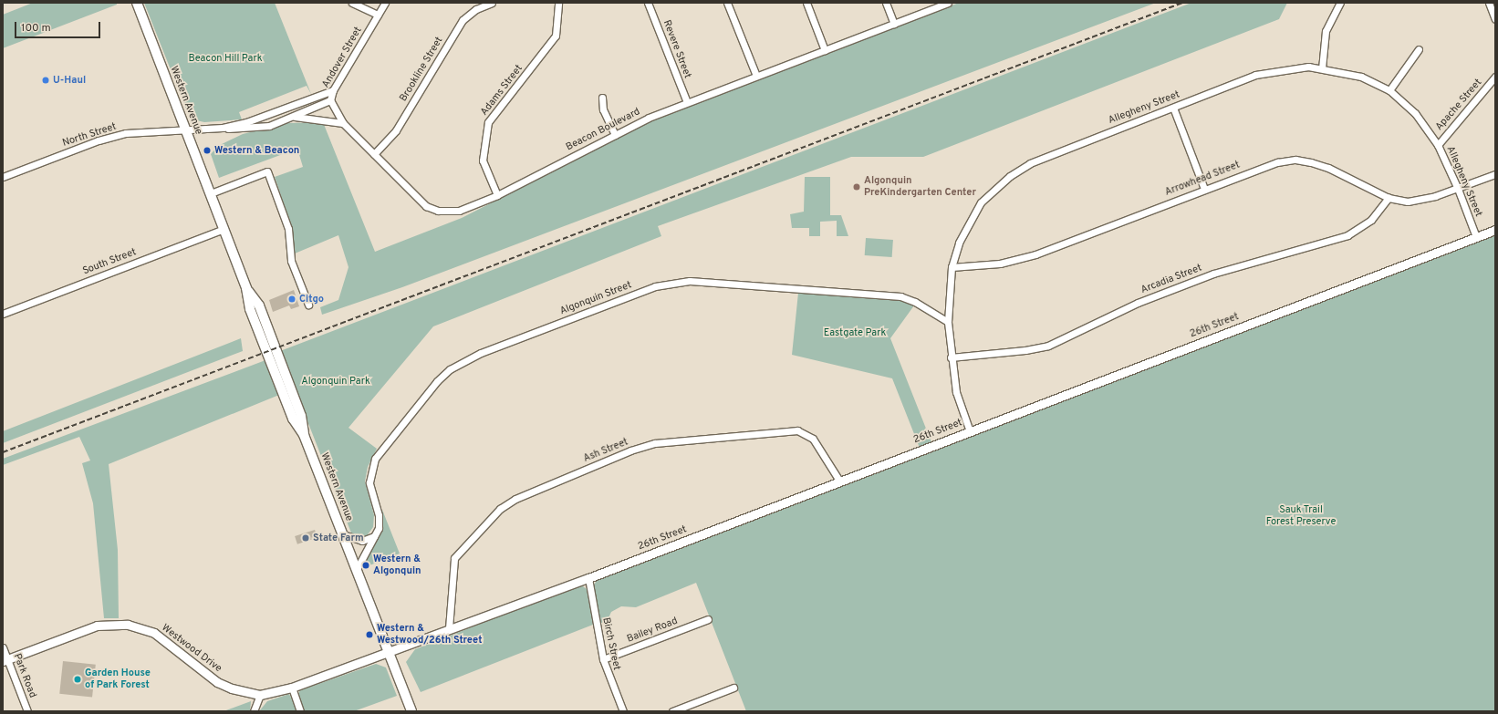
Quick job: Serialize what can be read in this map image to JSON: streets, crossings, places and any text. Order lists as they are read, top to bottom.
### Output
{
  "streets": {
    "main road": ["Western Avenue"],
    "street": [
      "Revere Street",
      "Andover Street",
      "Brookline Street",
      "Adams Street",
      "Apache Street",
      "Allegheny Street",
      "Beacon Boulevard",
      "North Street",
      "Arrowhead Street",
      "South Street",
      "Arcadia Street",
      "Algonquin Street",
      "26th Street",
      "Ash Street",
      "Bailey Road",
      "Birch Street",
      "Westwood Drive",
      "Park Road"
    ]
  },
  "crossings": [
    ["Revere Street", "Beacon Boulevard"],
    ["Andover Street", "Beacon Boulevard"],
    ["Brookline Street", "Beacon Boulevard"],
    ["Adams Street", "Beacon Boulevard"],
    ["Western Avenue", "North Street"],
    ["Western Avenue", "South Street"],
    ["Western Avenue", "Algonquin Street"],
    ["Western Avenue", "26th Street"],
    ["Western Avenue", "Westwood Drive"],
    ["Apache Street", "Allegheny Street"],
    ["Allegheny Street", "Arrowhead Street"],
    ["Allegheny Street", "Arcadia Street"],
    ["Allegheny Street", "Algonquin Street"],
    ["Allegheny Street", "26th Street"],
    ["Arrowhead Street", "Arcadia Street"],
    ["26th Street", "Ash Street"],
    ["26th Street", "Birch Street"],
    ["26th Street", "Westwood Drive"],
    ["Bailey Road", "Birch Street"],
    ["Westwood Drive", "Park Road"]
  ],
  "parks": [
    "Beacon Hill Park",
    "Eastgate Park",
    "Algonquin Park",
    "Sauk Trail Forest Preserve"
  ],
  "places": [
    "U-Haul",
    "Western & Beacon",
    "Algonquin PreKindergarten Center",
    "Citgo",
    "State Farm",
    "Western & Algonquin",
    "Western & Westwood/26th Street",
    "Garden House of Park Forest"
  ],
  "scale_bar": "100 m"
}
